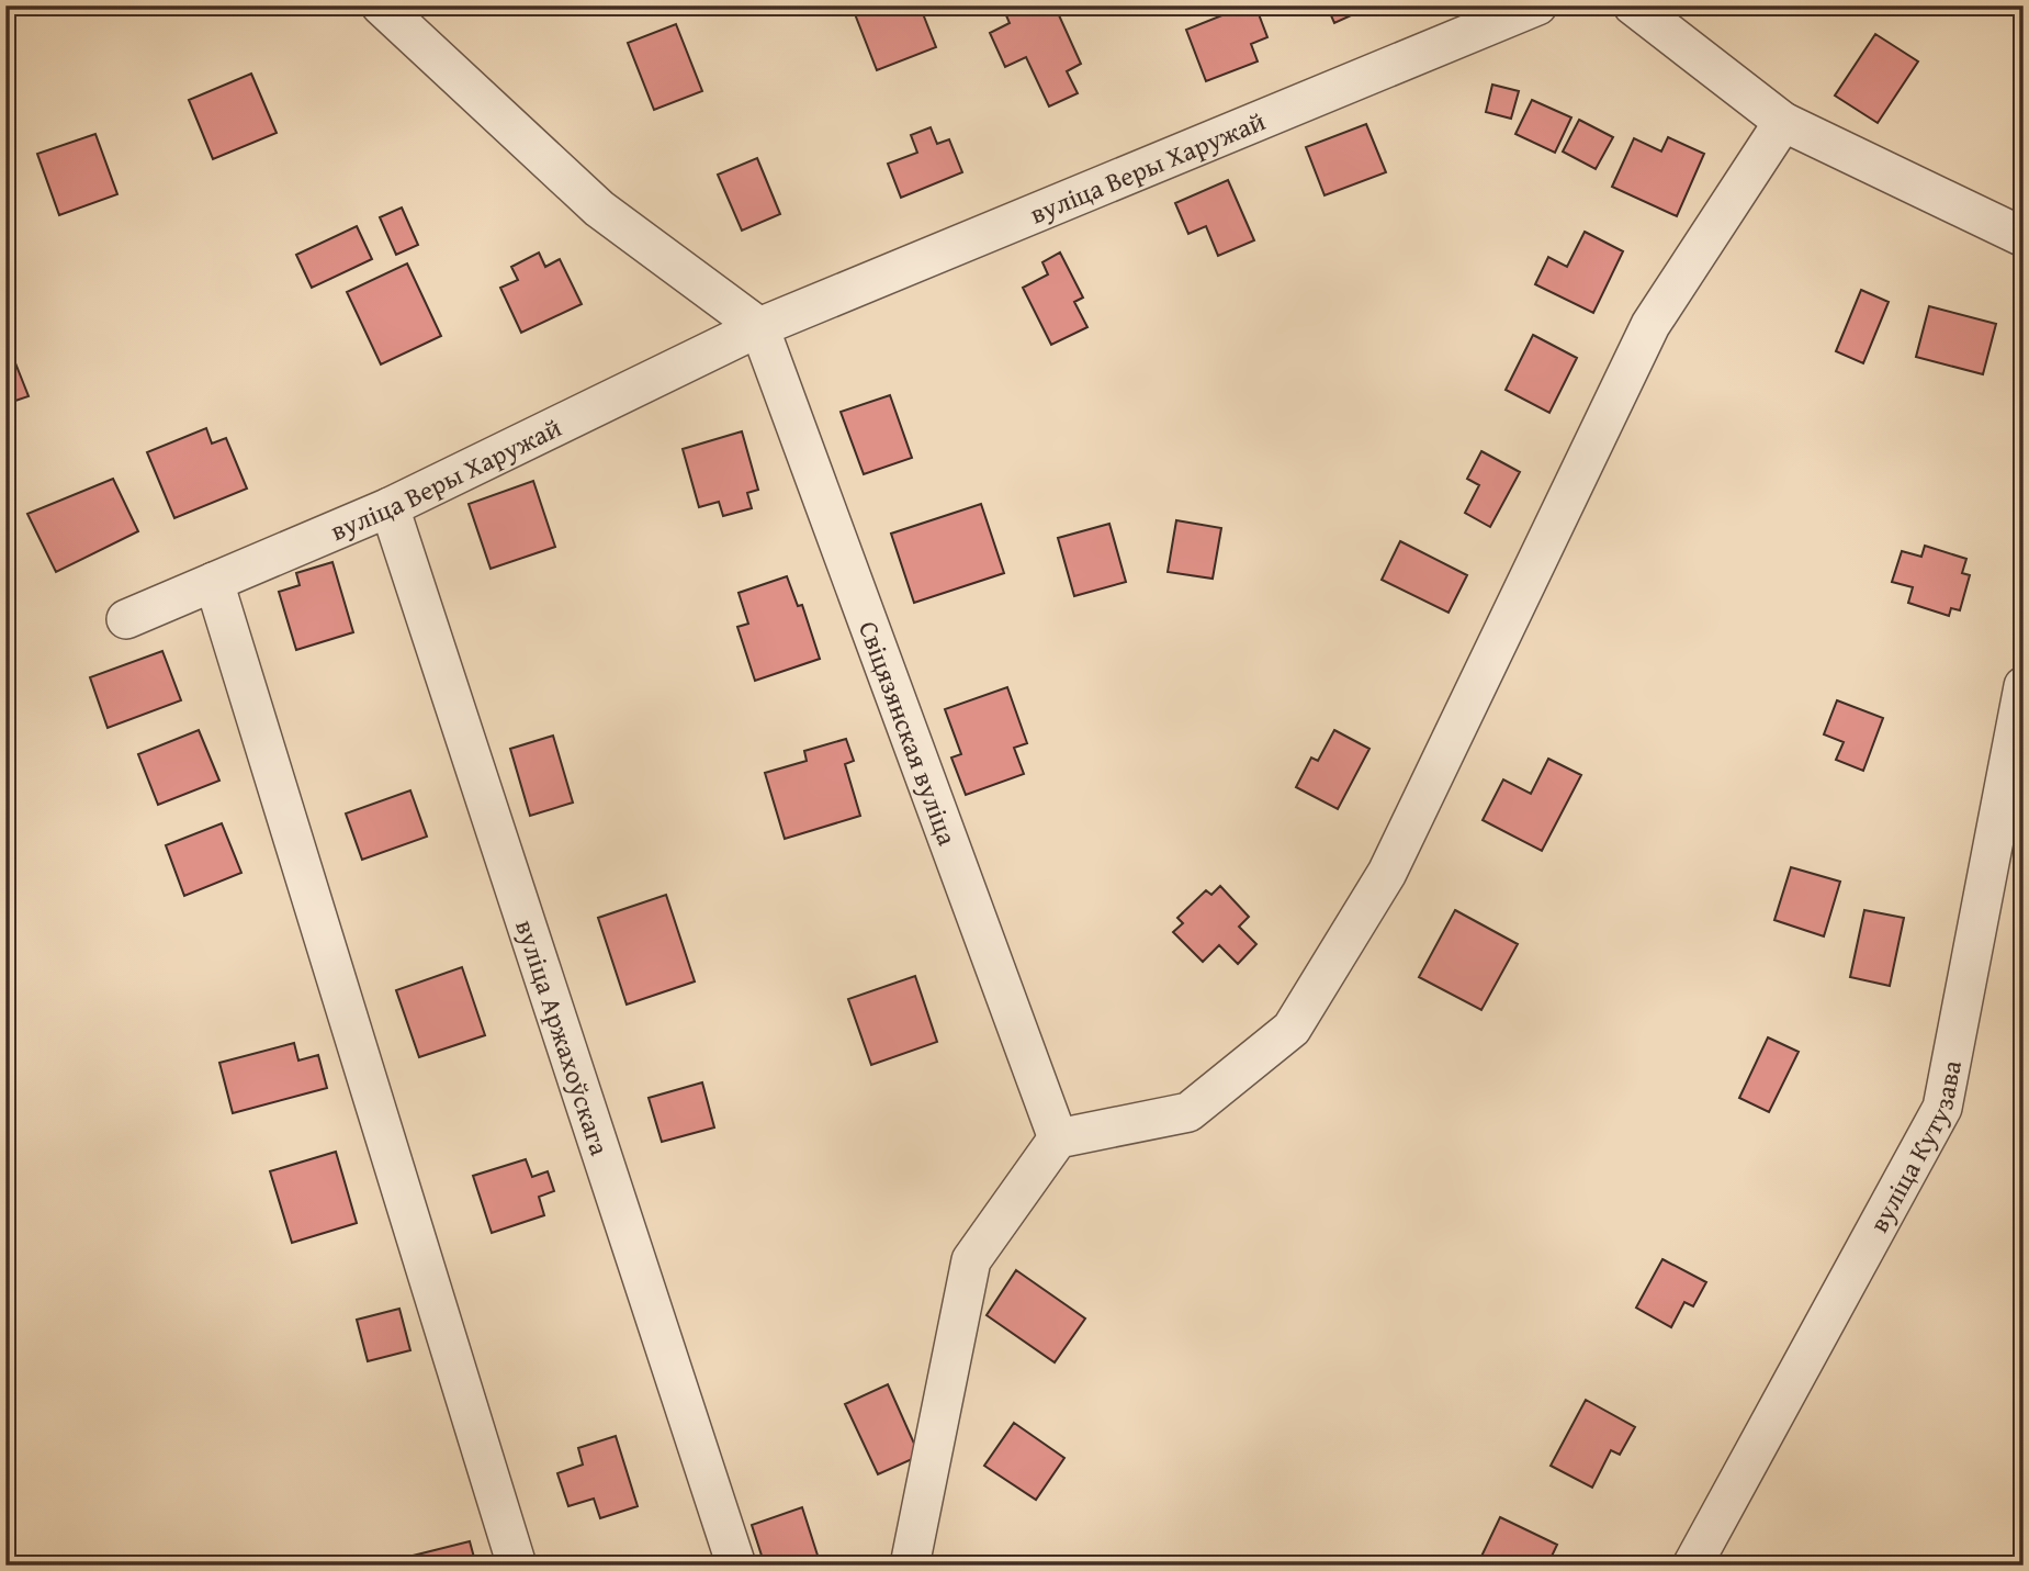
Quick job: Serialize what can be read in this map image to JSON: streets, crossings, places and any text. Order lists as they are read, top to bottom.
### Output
{
  "streets": {
    "street": [
      "вуліца Веры Харужай",
      "Свіцязянская вуліца",
      "вуліца Аржахоўскага",
      "вуліца Кутузава"
    ]
  },
  "crossings": [
    ["вуліца Веры Харужай", "Свіцязянская вуліца"],
    ["вуліца Веры Харужай", "вуліца Аржахоўскага"]
  ]
}
